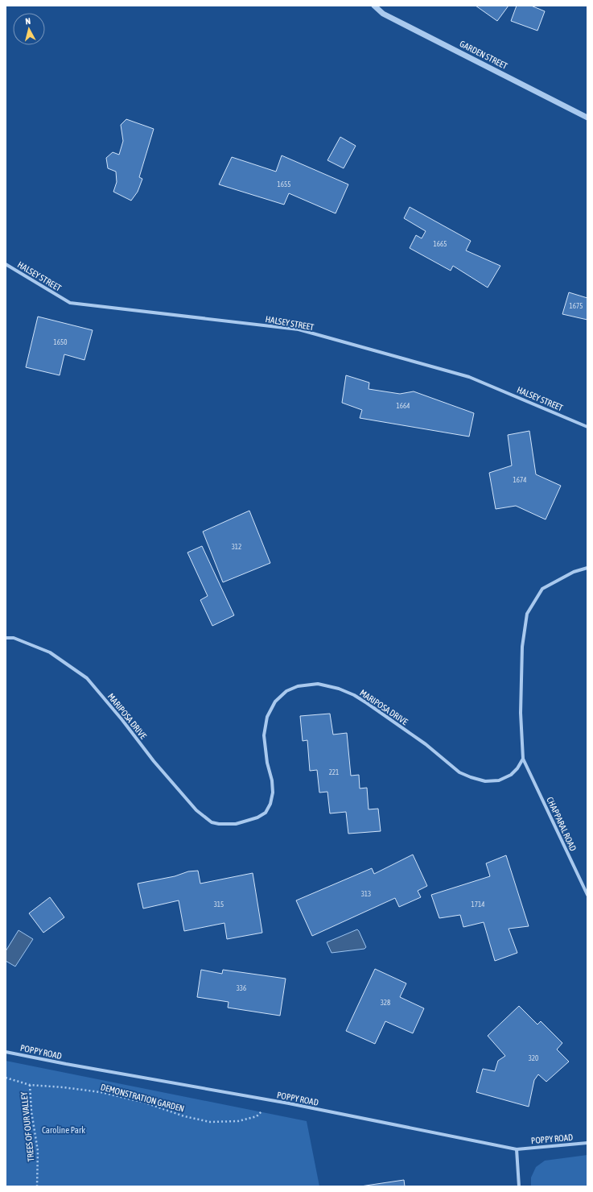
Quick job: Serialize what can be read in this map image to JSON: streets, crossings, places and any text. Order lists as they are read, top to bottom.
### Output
{
  "streets": {
    "street": [
      "GARDEN STREET",
      "HALSEY STREET",
      "MARIPOSA DRIVE",
      "CHAPPARAL ROAD",
      "POPPY ROAD"
    ],
    "path": ["DEMONSTRATION GARDEN", "TREES OF OUR VALLEY"]
  },
  "crossings": [
    ["MARIPOSA DRIVE", "CHAPPARAL ROAD"],
    ["POPPY ROAD", "DEMONSTRATION GARDEN"],
    ["DEMONSTRATION GARDEN", "TREES OF OUR VALLEY"]
  ],
  "parks": ["Caroline Park"],
  "house_numbers": [
    "1655",
    "1665",
    "1675",
    "1650",
    "1664",
    "1674",
    "312",
    "221",
    "313",
    "315",
    "1714",
    "336",
    "328",
    "320"
  ],
  "north": "top"
}
